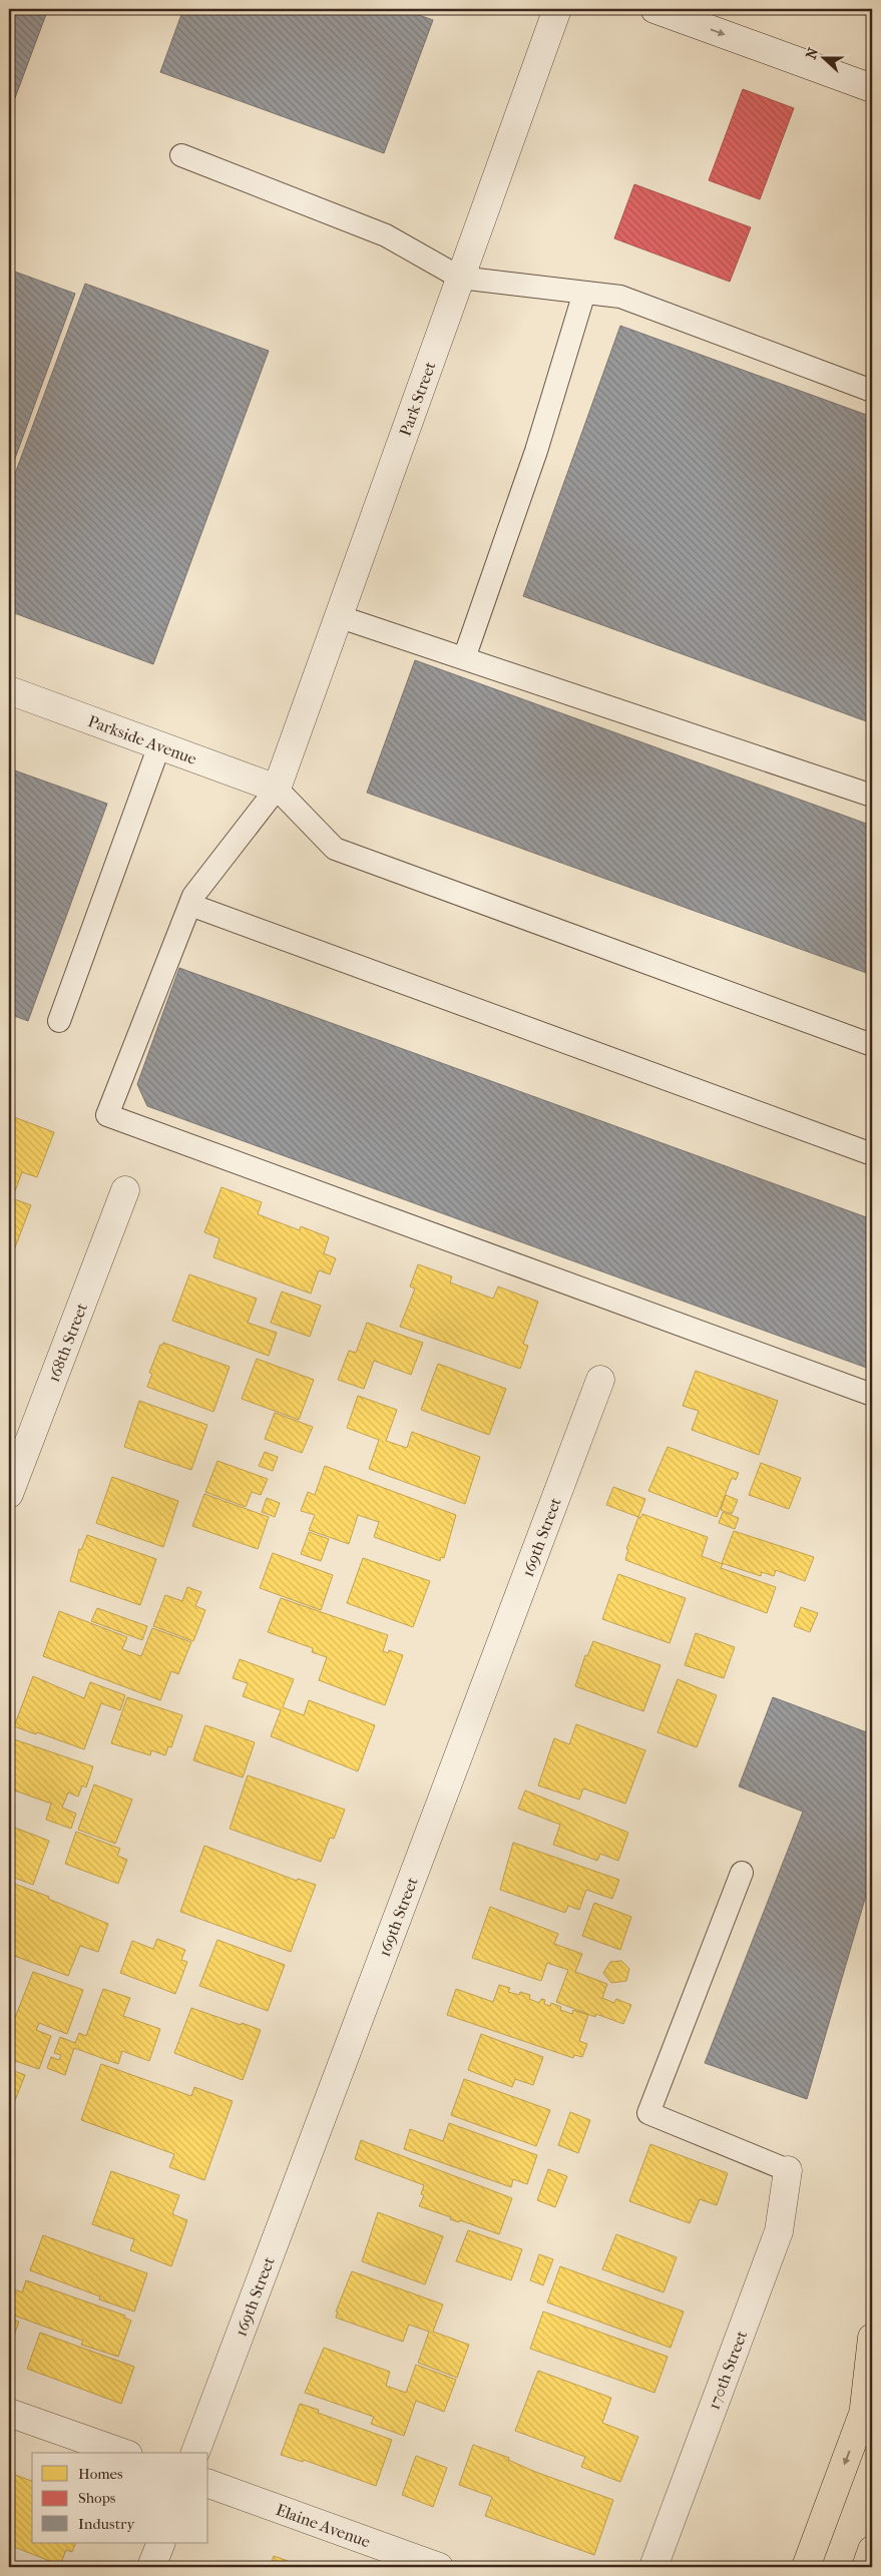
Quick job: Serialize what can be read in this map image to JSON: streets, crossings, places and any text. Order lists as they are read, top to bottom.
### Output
{
  "streets": {
    "street": [
      "Park Street",
      "Parkside Avenue",
      "168th Street",
      "169th Street",
      "170th Street",
      "Elaine Avenue"
    ]
  },
  "crossings": [
    ["Park Street", "Parkside Avenue"]
  ],
  "legend": ["Homes", "Shops", "Industry"],
  "north": "left"
}
